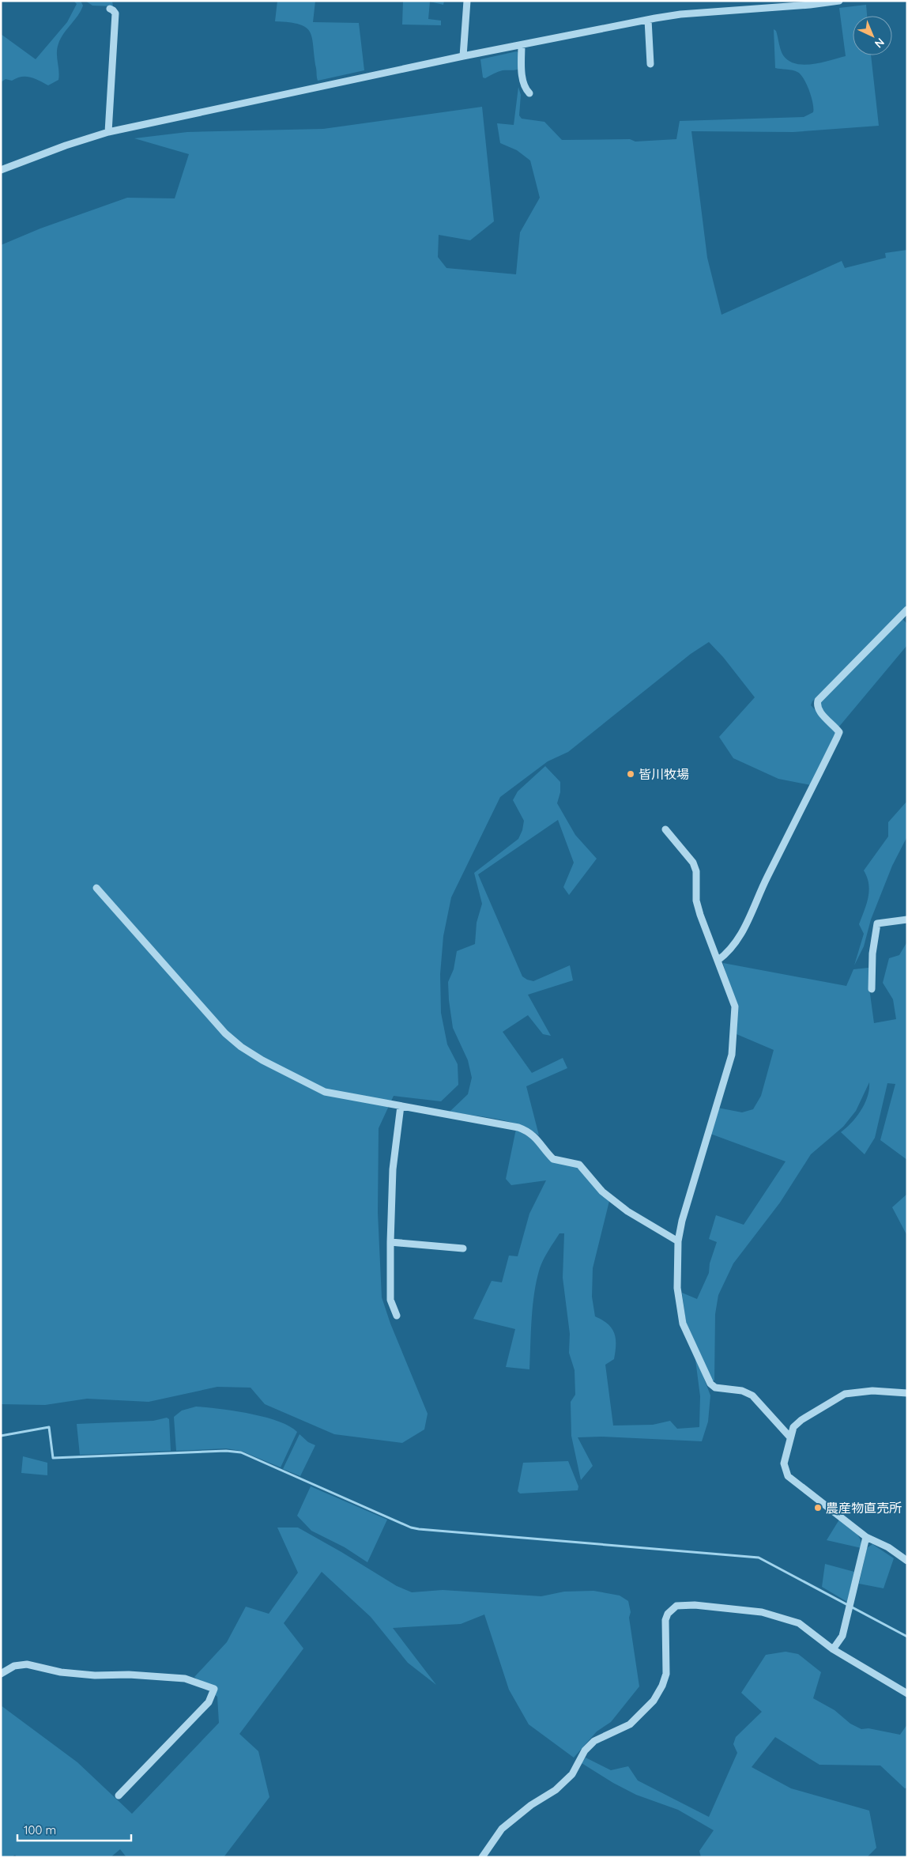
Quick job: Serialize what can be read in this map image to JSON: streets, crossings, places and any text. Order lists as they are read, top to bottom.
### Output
{
  "places": ["皆川牧場", "農産物直売所"],
  "scale_bar": "100 m",
  "north": "bottom right"
}
